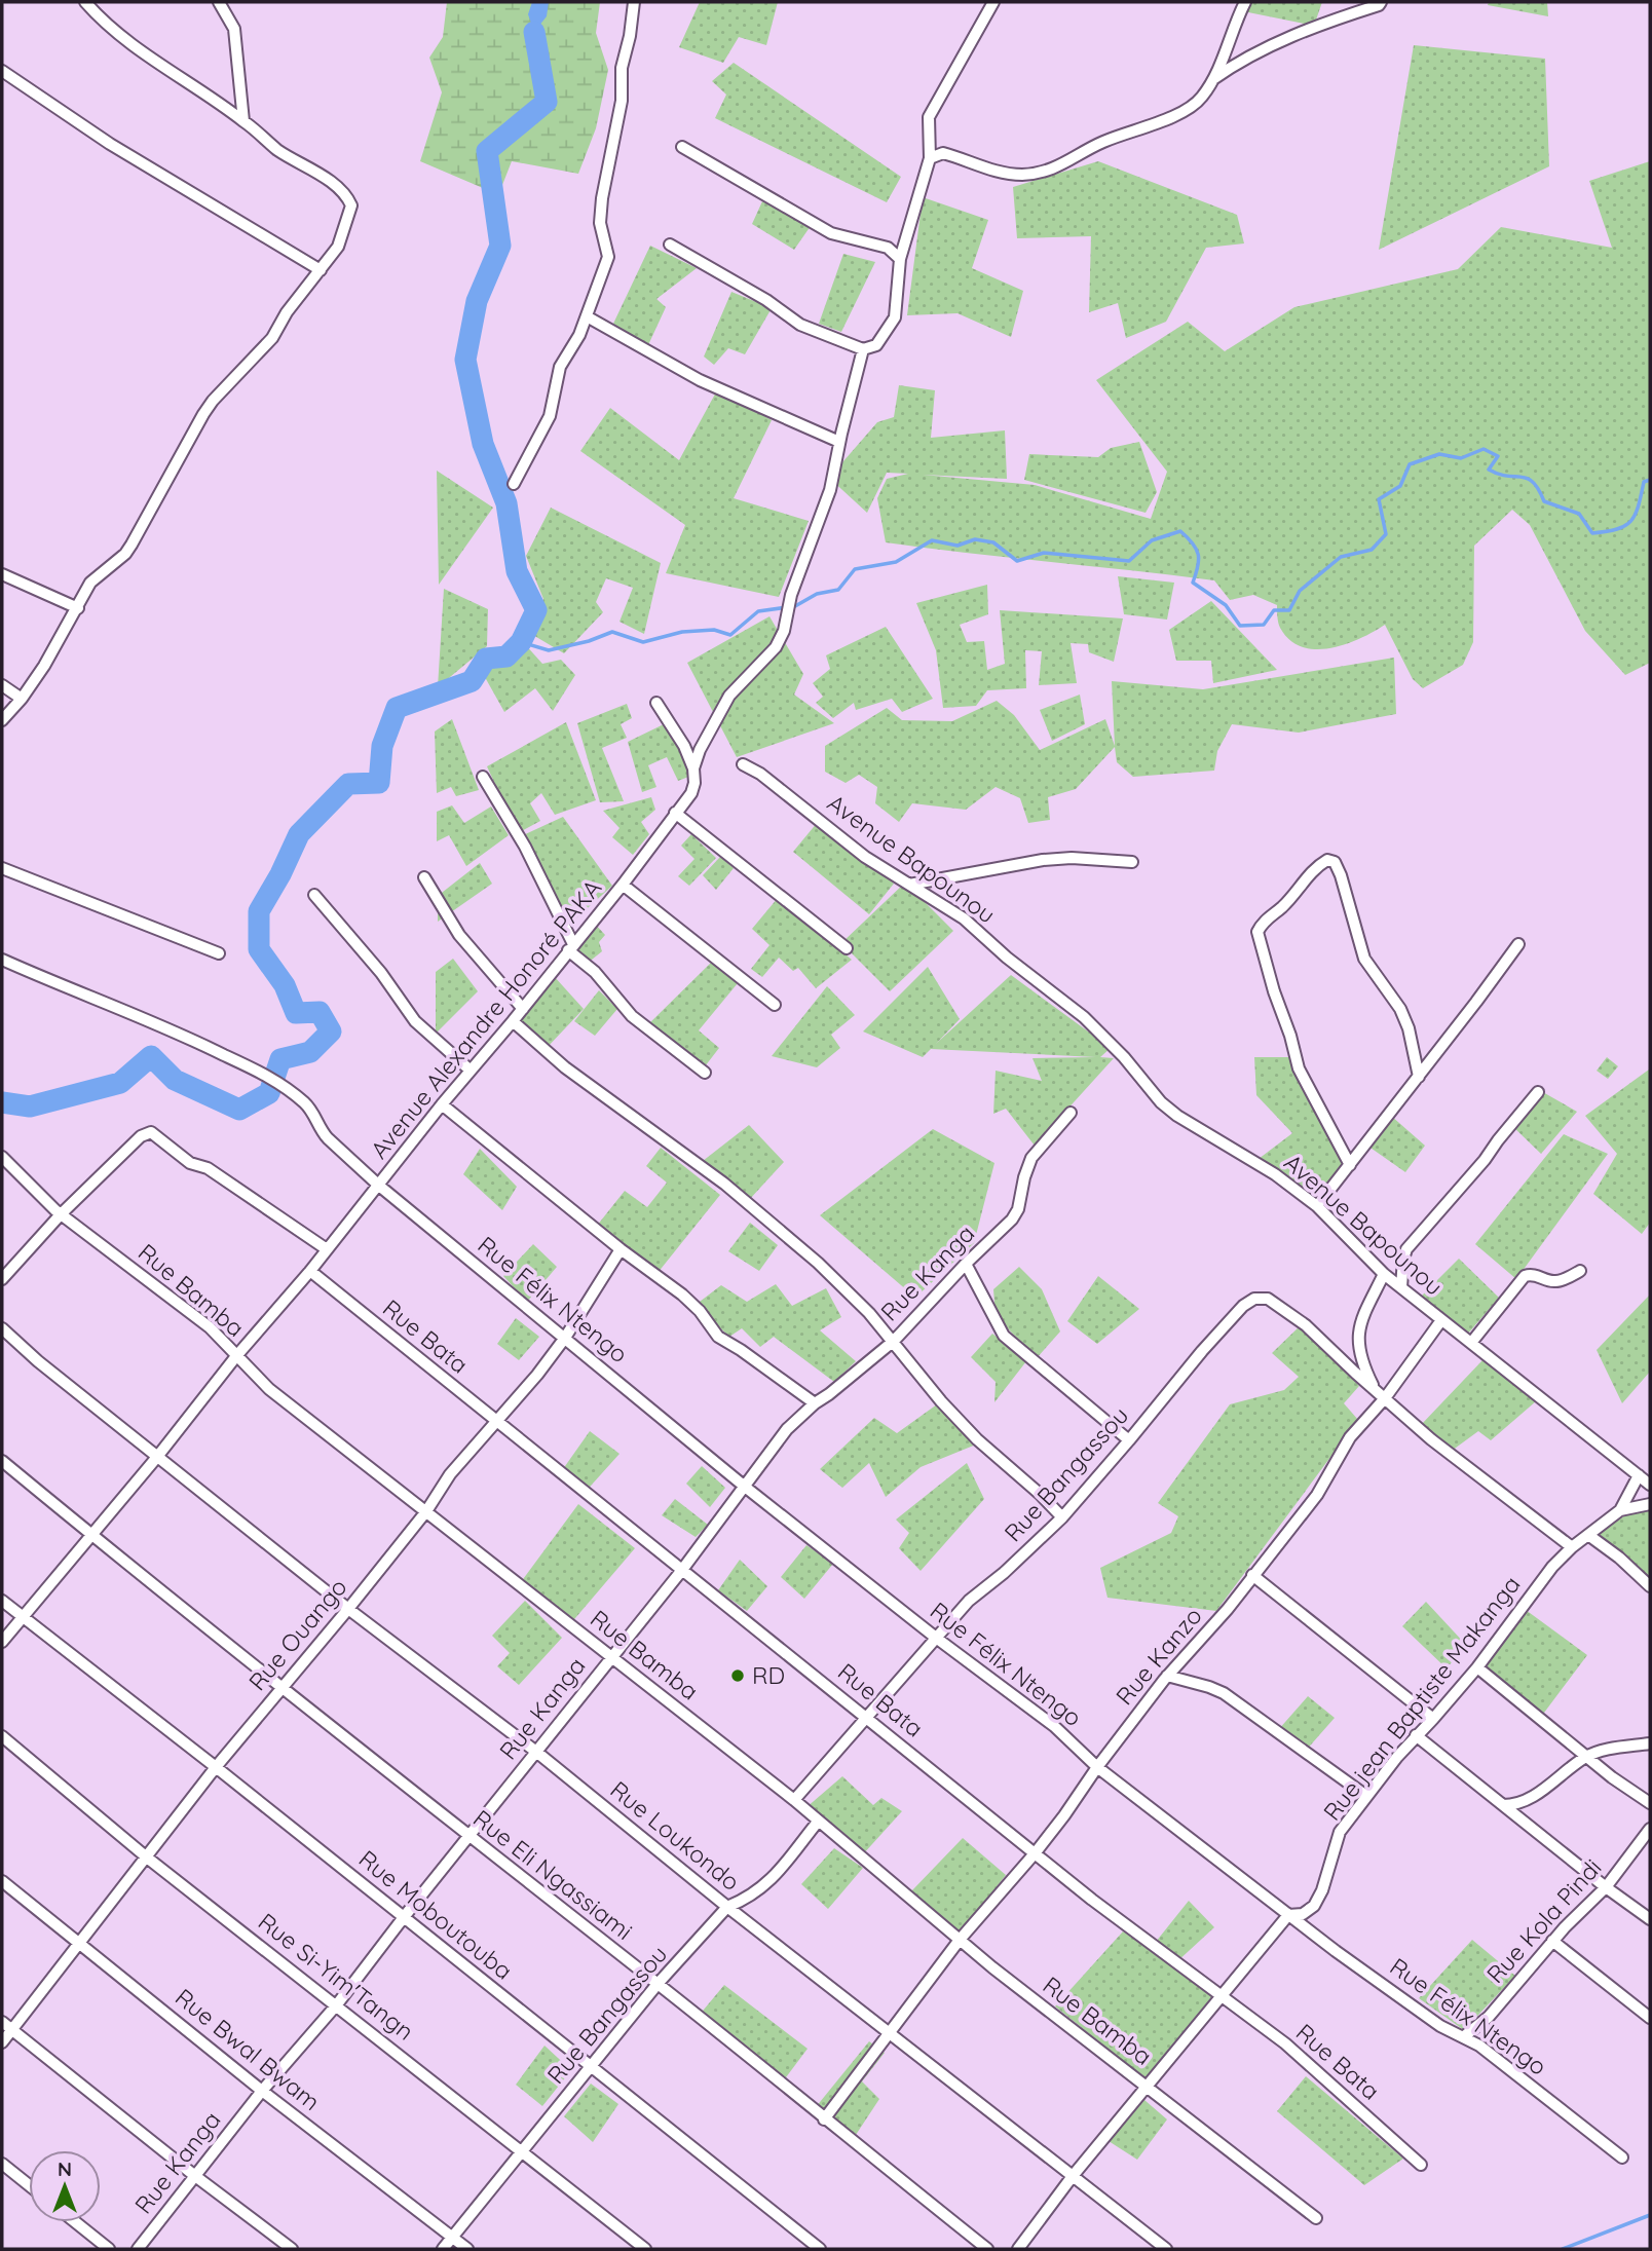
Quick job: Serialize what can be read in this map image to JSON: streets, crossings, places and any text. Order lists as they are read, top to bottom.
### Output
{
  "streets": {
    "street": [
      "Avenue Bapounou",
      "Avenue Alexandre Honoré PAKA",
      "Rue Kanga",
      "Rue Bamba",
      "Rue Félix Ntengo",
      "Rue Bata",
      "Rue Bangassou",
      "Rue Ouango",
      "Rue Kanzo",
      "Rue jean Baptiste Makanga",
      "Rue Loukondo",
      "Rue Eli Ngassiami",
      "Rue Moboutouba",
      "Rue Kola Pindi",
      "Rue Si-Yim'Tangn",
      "Rue Bwal Bwam"
    ]
  },
  "crossings": [
    ["Avenue Bapounou", "Rue Kanzo"],
    ["Avenue Alexandre Honoré PAKA", "Rue Bamba"],
    ["Avenue Alexandre Honoré PAKA", "Rue Félix Ntengo"],
    ["Avenue Alexandre Honoré PAKA", "Rue Bata"],
    ["Avenue Alexandre Honoré PAKA", "Rue Loukondo"],
    ["Avenue Alexandre Honoré PAKA", "Rue Eli Ngassiami"],
    ["Avenue Alexandre Honoré PAKA", "Rue Moboutouba"],
    ["Rue Kanga", "Rue Bamba"],
    ["Rue Kanga", "Rue Félix Ntengo"],
    ["Rue Kanga", "Rue Bata"],
    ["Rue Kanga", "Rue Loukondo"],
    ["Rue Kanga", "Rue Eli Ngassiami"],
    ["Rue Kanga", "Rue Moboutouba"],
    ["Rue Kanga", "Rue Si-Yim'Tangn"],
    ["Rue Kanga", "Rue Bwal Bwam"],
    ["Rue Bamba", "Rue Bangassou"],
    ["Rue Bamba", "Rue Ouango"],
    ["Rue Bamba", "Rue Kanzo"],
    ["Rue Bamba", "Rue jean Baptiste Makanga"],
    ["Rue Félix Ntengo", "Rue Bangassou"],
    ["Rue Félix Ntengo", "Rue Ouango"],
    ["Rue Félix Ntengo", "Rue Kanzo"],
    ["Rue Félix Ntengo", "Rue jean Baptiste Makanga"],
    ["Rue Félix Ntengo", "Rue Kola Pindi"],
    ["Rue Bata", "Rue Bangassou"],
    ["Rue Bata", "Rue Ouango"],
    ["Rue Bata", "Rue Kanzo"],
    ["Rue Bata", "Rue jean Baptiste Makanga"],
    ["Rue Bangassou", "Rue Kanzo"],
    ["Rue Bangassou", "Rue jean Baptiste Makanga"],
    ["Rue Bangassou", "Rue Loukondo"],
    ["Rue Bangassou", "Rue Eli Ngassiami"],
    ["Rue Bangassou", "Rue Moboutouba"],
    ["Rue Bangassou", "Rue Si-Yim'Tangn"],
    ["Rue Bangassou", "Rue Bwal Bwam"],
    ["Rue Ouango", "Rue Loukondo"],
    ["Rue Ouango", "Rue Eli Ngassiami"],
    ["Rue Ouango", "Rue Moboutouba"],
    ["Rue Ouango", "Rue Si-Yim'Tangn"],
    ["Rue Ouango", "Rue Bwal Bwam"],
    ["Rue Kanzo", "Rue Loukondo"],
    ["Rue Kanzo", "Rue Eli Ngassiami"],
    ["Rue jean Baptiste Makanga", "Rue Loukondo"]
  ],
  "places": ["RD"],
  "north": "top"
}
